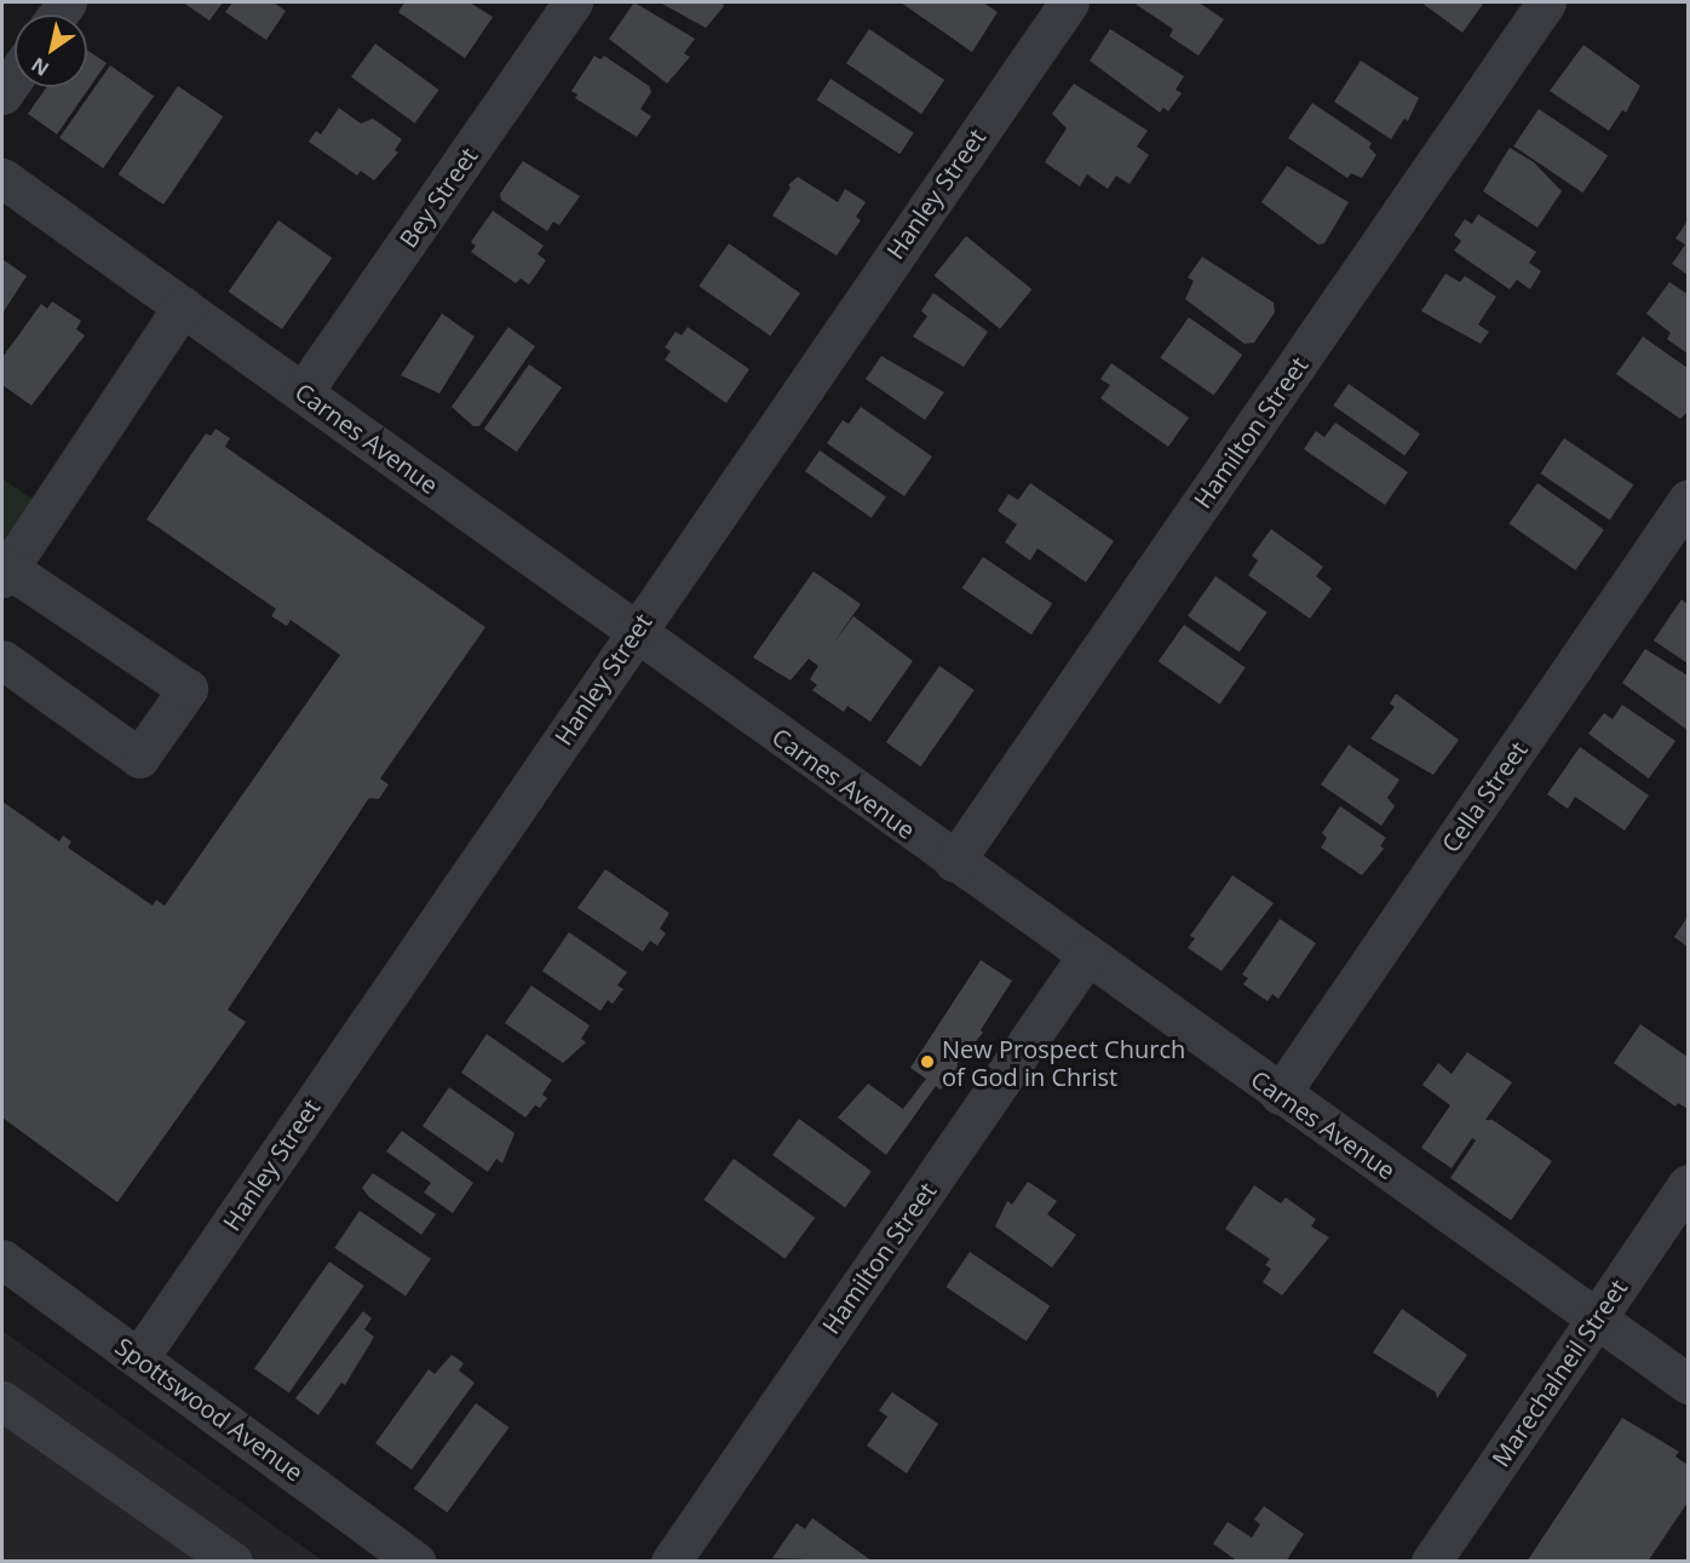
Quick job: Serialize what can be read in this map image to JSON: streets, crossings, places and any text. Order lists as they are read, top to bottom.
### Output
{
  "streets": {
    "street": [
      "Hanley Street",
      "Bey Street",
      "Hamilton Street",
      "Carnes Avenue",
      "Cella Street",
      "Marechalneil Street",
      "Spottswood Avenue"
    ]
  },
  "crossings": [
    ["Hanley Street", "Carnes Avenue"],
    ["Hanley Street", "Spottswood Avenue"],
    ["Bey Street", "Carnes Avenue"],
    ["Hamilton Street", "Carnes Avenue"],
    ["Carnes Avenue", "Cella Street"],
    ["Carnes Avenue", "Marechalneil Street"]
  ],
  "places": ["New Prospect Church of God in Christ"],
  "north": "bottom left"
}
